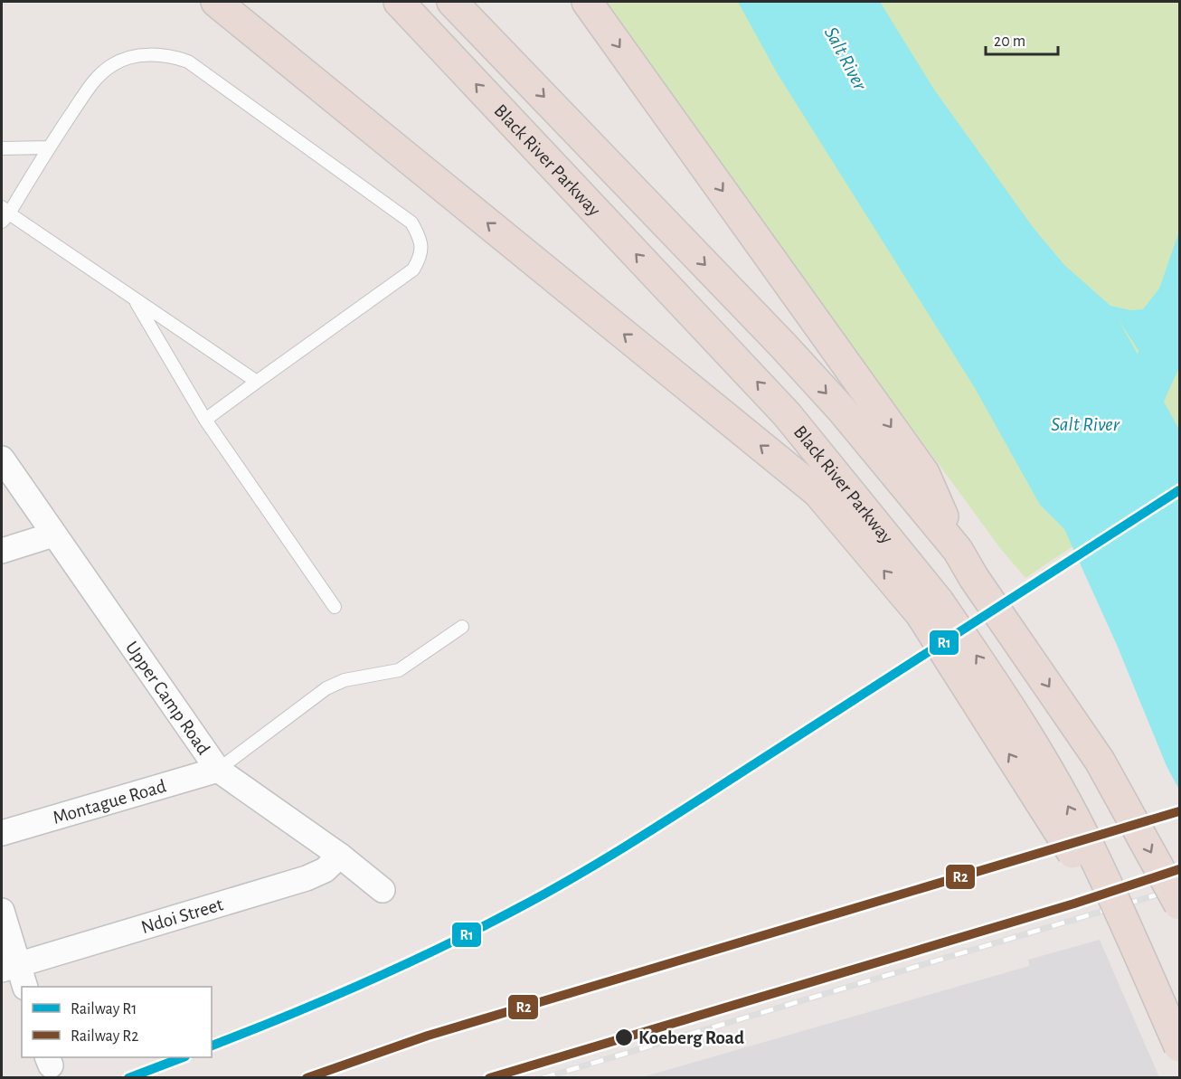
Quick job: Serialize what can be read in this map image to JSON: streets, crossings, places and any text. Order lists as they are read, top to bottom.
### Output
{
  "streets": {
    "highway": ["Black River Parkway"],
    "street": ["Upper Camp Road", "Montague Road", "Ndoi Street"]
  },
  "crossings": [
    ["Upper Camp Road", "Montague Road"],
    ["Upper Camp Road", "Ndoi Street"]
  ],
  "water": ["Salt River"],
  "places": ["Koeberg Road"],
  "lines": ["rail line R1", "rail line R2"],
  "legend": ["Railway R1", "Railway R2"],
  "scale_bar": "20 m"
}
